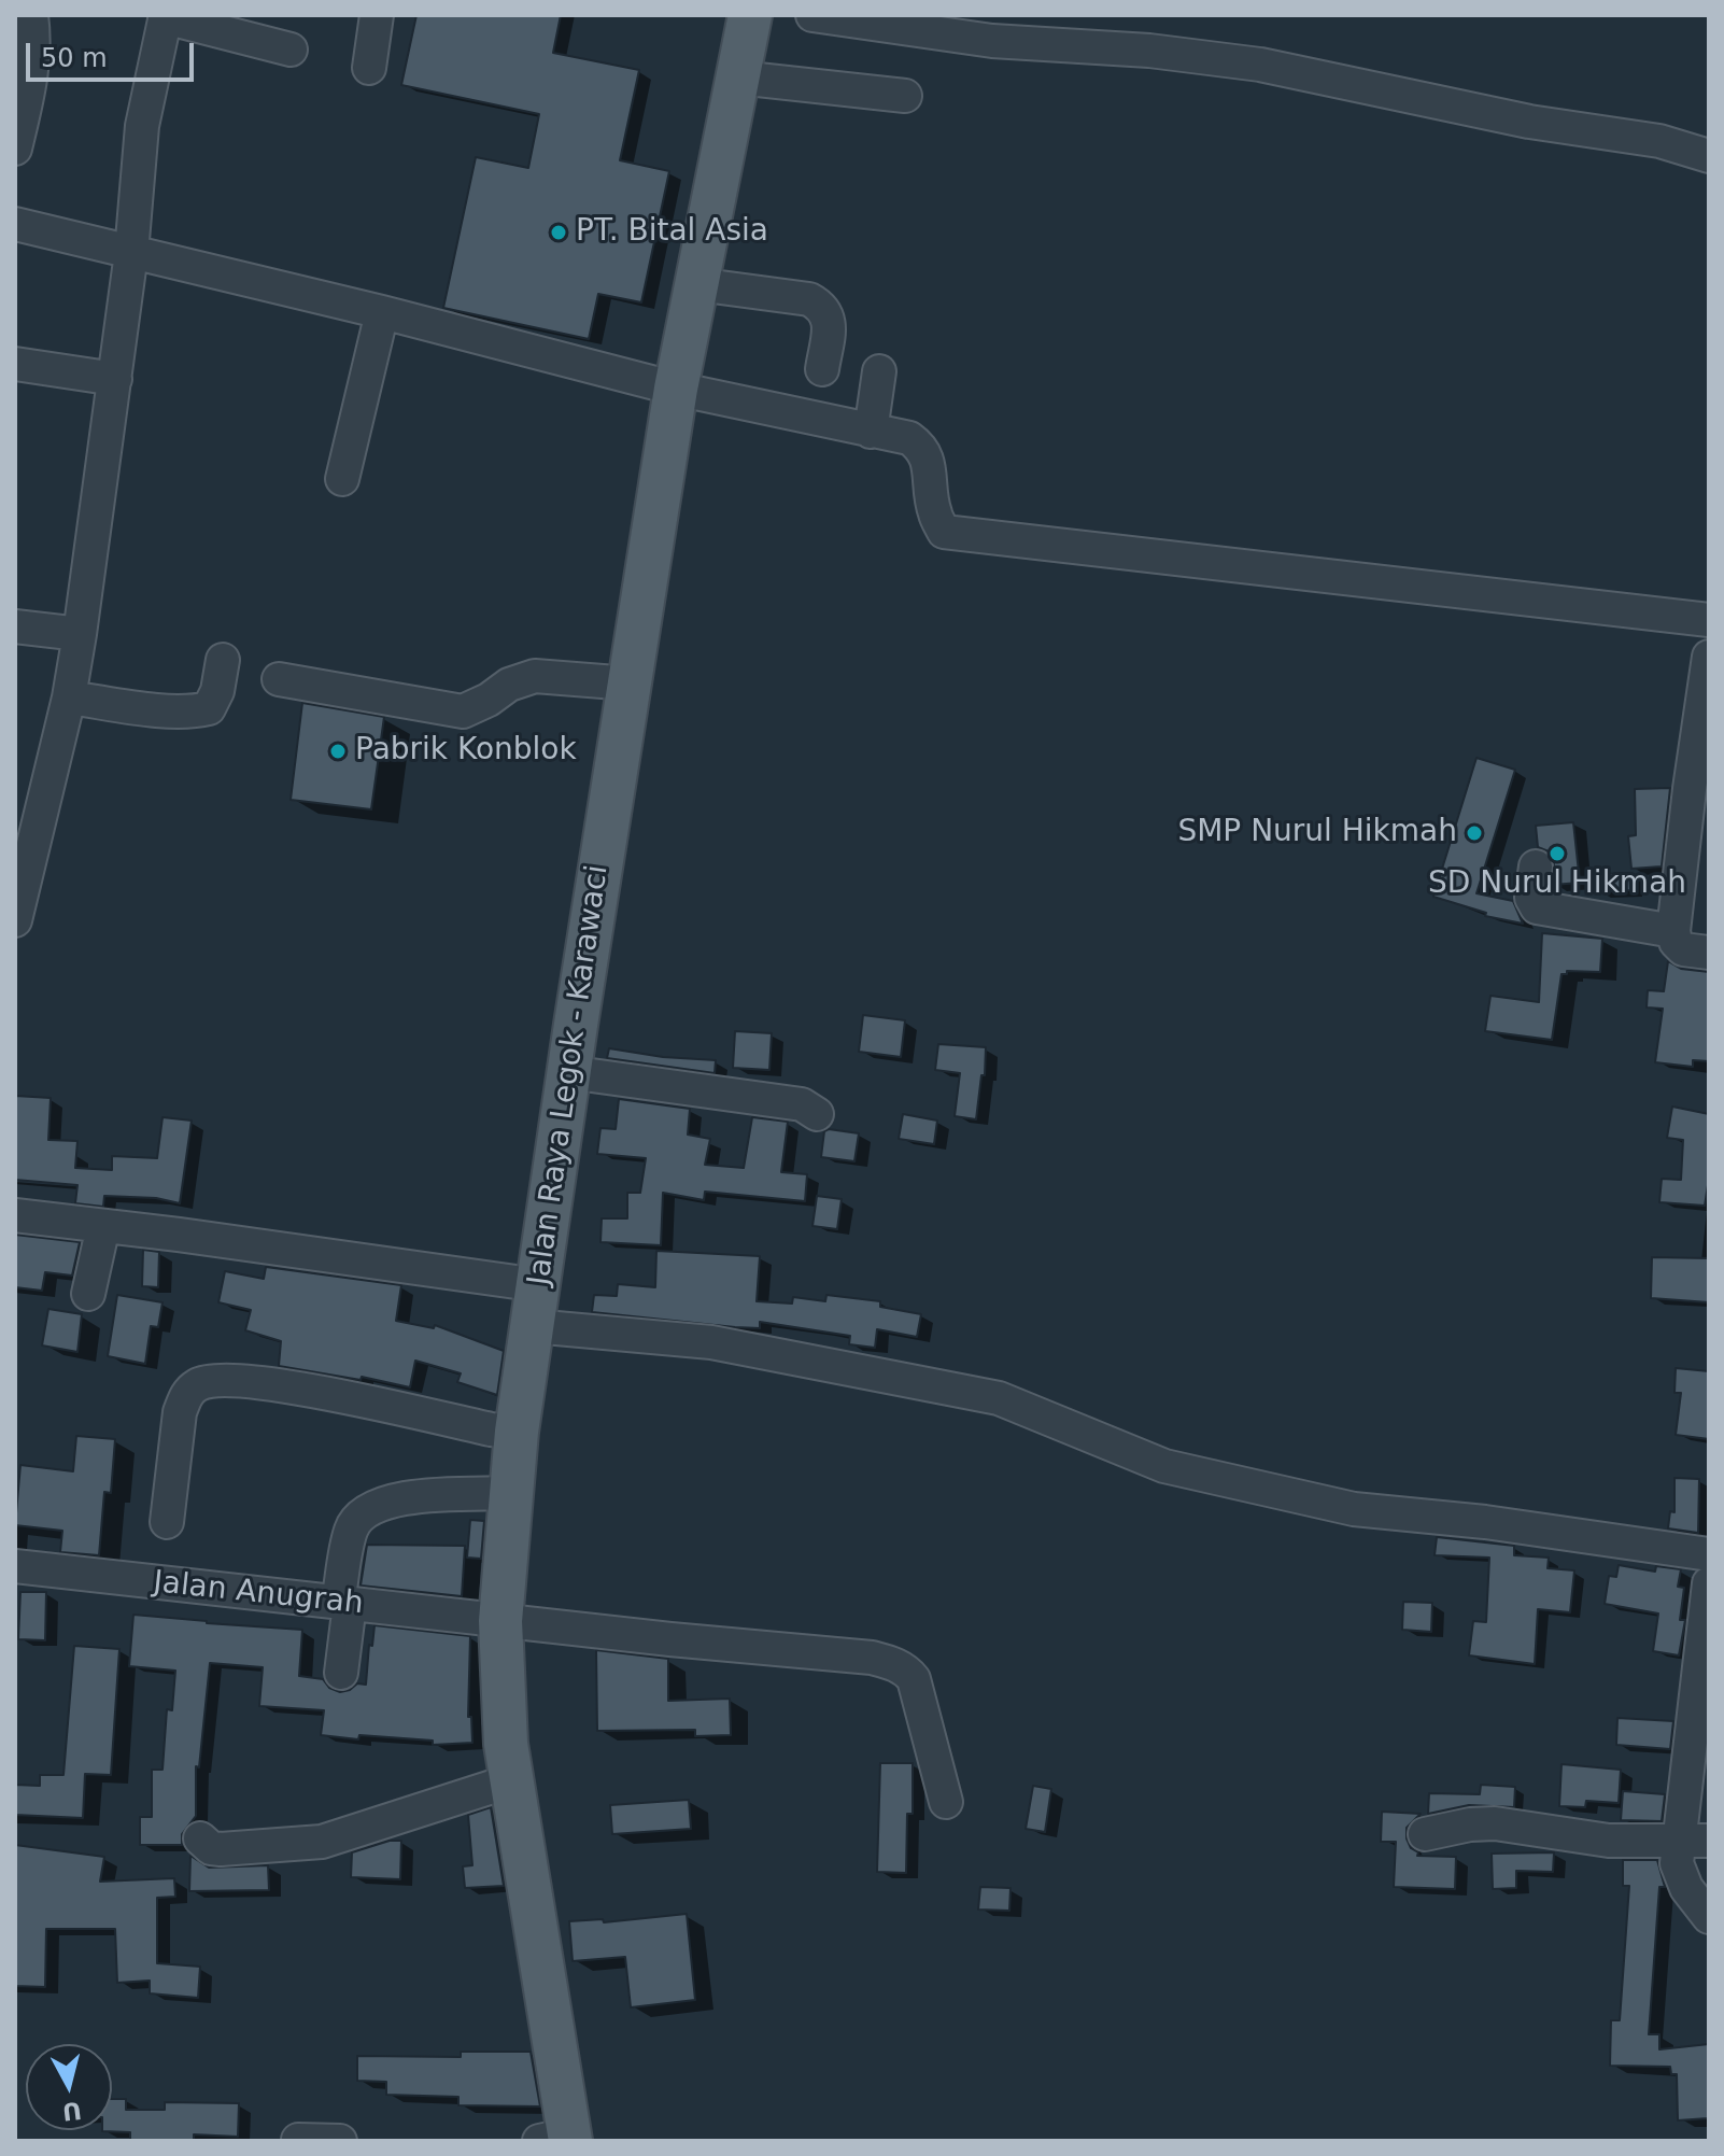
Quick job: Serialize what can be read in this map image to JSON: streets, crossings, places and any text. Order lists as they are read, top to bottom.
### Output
{
  "streets": {
    "main road": ["Jalan Raya Legok - Karawaci"],
    "street": ["Jalan Anugrah"]
  },
  "crossings": [
    ["Jalan Raya Legok - Karawaci", "Jalan Anugrah"]
  ],
  "places": [
    "PT. Bital Asia",
    "Pabrik Konblok",
    "SMP Nurul Hikmah",
    "SD Nurul Hikmah"
  ],
  "scale_bar": "50 m",
  "north": "bottom"
}
